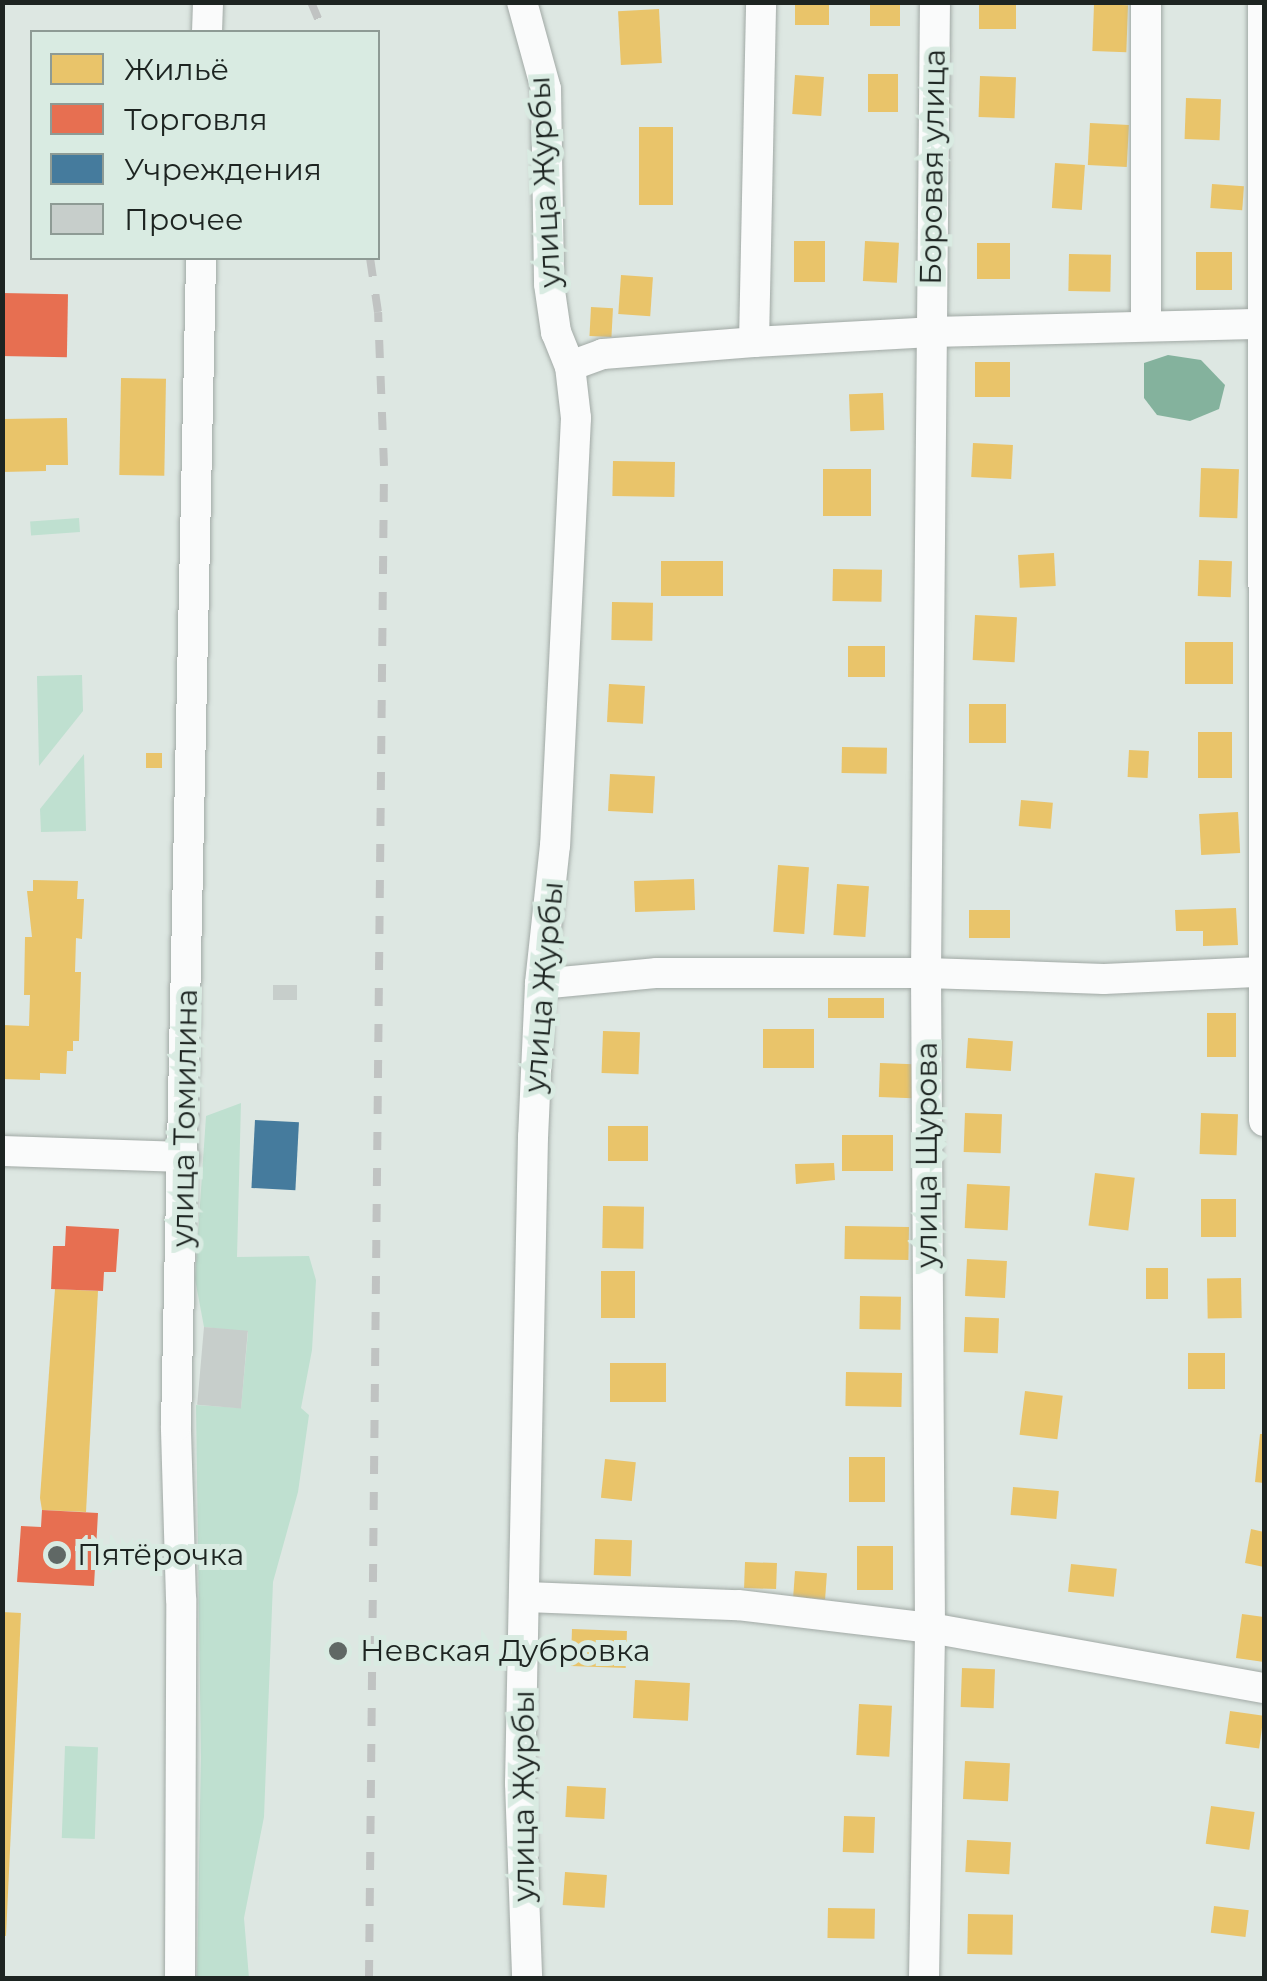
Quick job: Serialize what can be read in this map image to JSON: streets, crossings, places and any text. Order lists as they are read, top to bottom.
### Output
{
  "streets": {
    "street": [
      "Боровая улица",
      "улица Журбы",
      "улица Томилина",
      "улица Щурова"
    ]
  },
  "crossings": [
    ["Боровая улица", "улица Щурова"]
  ],
  "places": ["Пятёрочка", "Невская Дубровка"],
  "legend": [
    "Жильё",
    "Торговля",
    "Учреждения",
    "Прочее"
  ]
}
